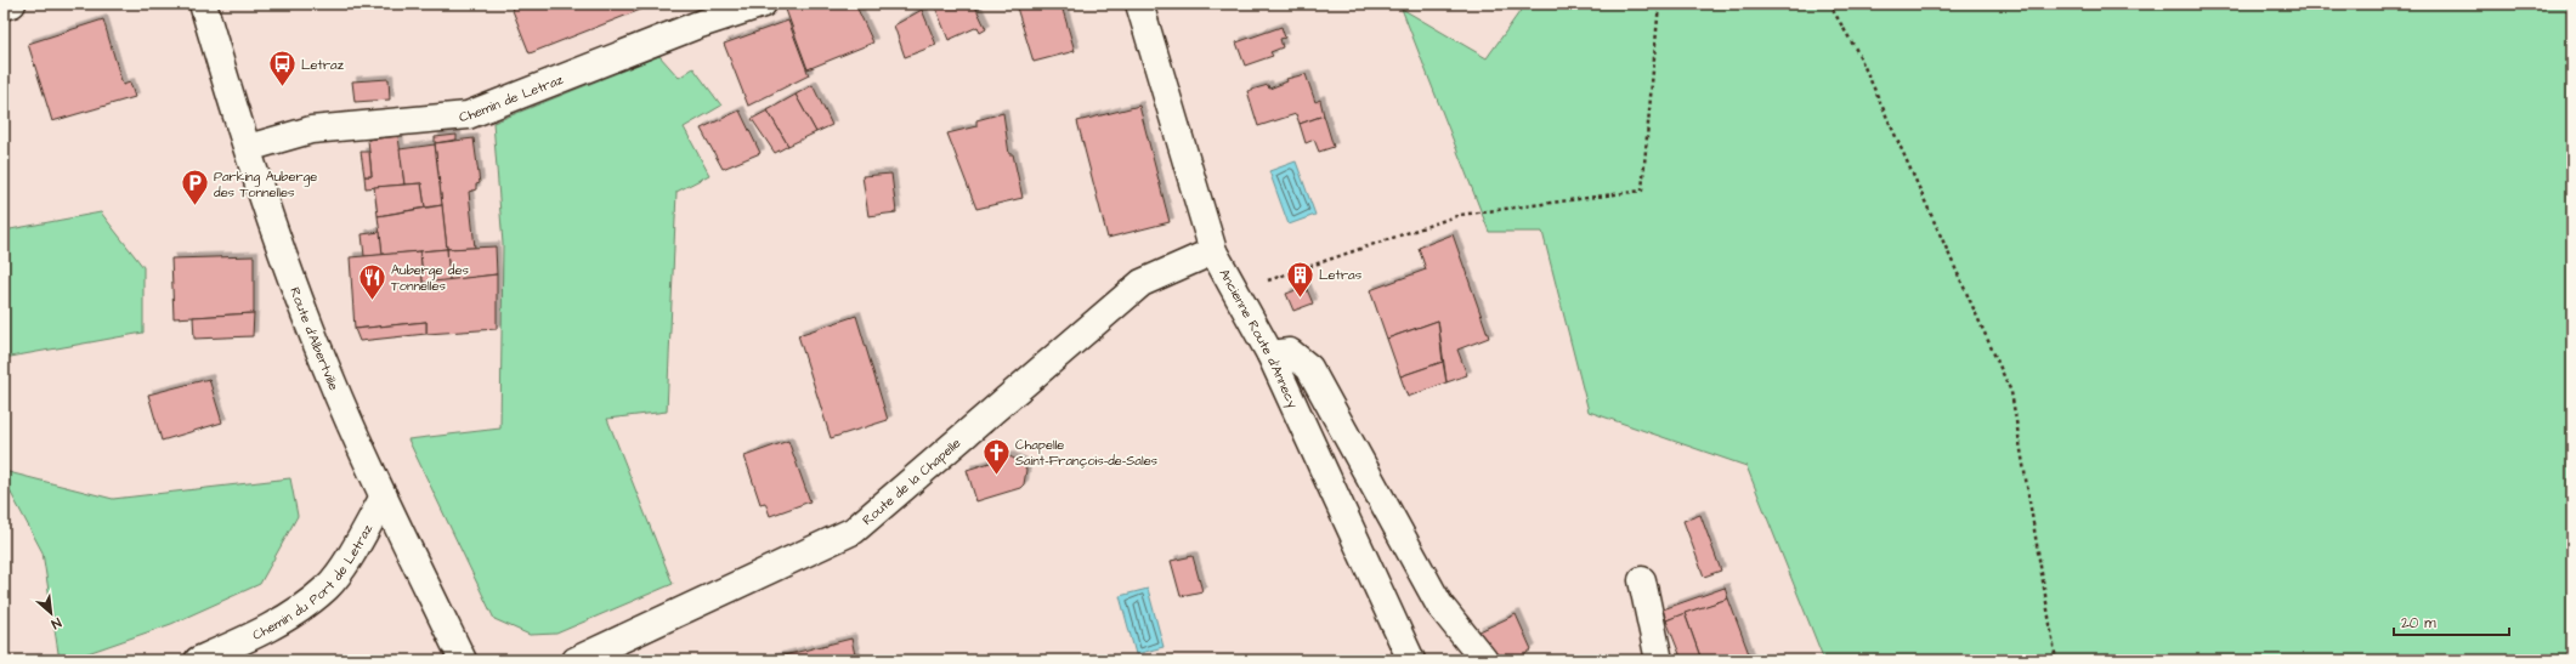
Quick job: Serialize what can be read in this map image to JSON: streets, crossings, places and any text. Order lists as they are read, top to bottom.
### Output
{
  "streets": {
    "street": [
      "Chemin de Letraz",
      "Route d'Albertville",
      "Ancienne Route d'Annecy",
      "Route de la Chapelle",
      "Chemin du Port de Letraz"
    ]
  },
  "crossings": [
    ["Chemin de Letraz", "Route d'Albertville"],
    ["Route d'Albertville", "Chemin du Port de Letraz"],
    ["Ancienne Route d'Annecy", "Route de la Chapelle"]
  ],
  "places": {
    "bus stop": ["Letraz"],
    "parking": ["Parking Auberge des Tonnelles"],
    "building": ["Letras"],
    "restaurant": ["Auberge des Tonnelles"],
    "church": ["Chapelle Saint-François-de-Sales"]
  },
  "scale_bar": "20 m",
  "north": "bottom right"
}
